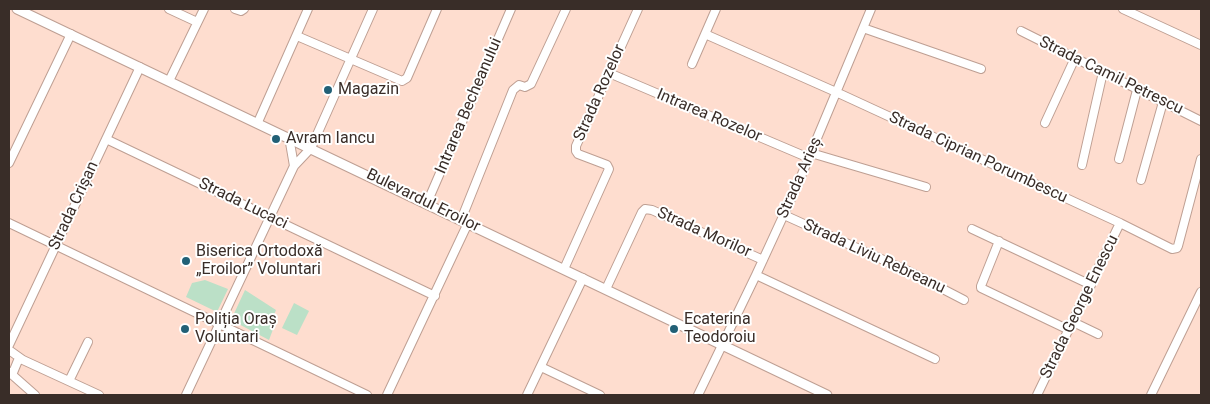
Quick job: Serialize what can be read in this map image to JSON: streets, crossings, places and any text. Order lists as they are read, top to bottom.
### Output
{
  "streets": {
    "main road": ["Bulevardul Eroilor"],
    "street": [
      "Strada Camil Petrescu",
      "Strada Rozelor",
      "Intrarea Becheanului",
      "Intrarea Rozelor",
      "Strada Ciprian Porumbescu",
      "Strada Arieș",
      "Strada Lucaci",
      "Strada Crișan",
      "Strada Morilor",
      "Strada Liviu Rebreanu",
      "Strada George Enescu"
    ]
  },
  "crossings": [
    ["Strada Rozelor", "Intrarea Rozelor"],
    ["Strada Rozelor", "Bulevardul Eroilor"],
    ["Intrarea Becheanului", "Bulevardul Eroilor"],
    ["Intrarea Rozelor", "Strada Arieș"],
    ["Strada Ciprian Porumbescu", "Strada Arieș"],
    ["Strada Ciprian Porumbescu", "Strada George Enescu"],
    ["Strada Arieș", "Bulevardul Eroilor"],
    ["Strada Arieș", "Strada Morilor"],
    ["Strada Arieș", "Strada Liviu Rebreanu"],
    ["Bulevardul Eroilor", "Strada Crișan"],
    ["Bulevardul Eroilor", "Strada Morilor"],
    ["Strada Lucaci", "Strada Crișan"]
  ],
  "places": [
    "Magazin",
    "Avram Iancu",
    "Biserica Ortodoxă „Eroilor” Voluntari",
    "Poliția Oraș Voluntari",
    "Ecaterina Teodoroiu"
  ]
}
